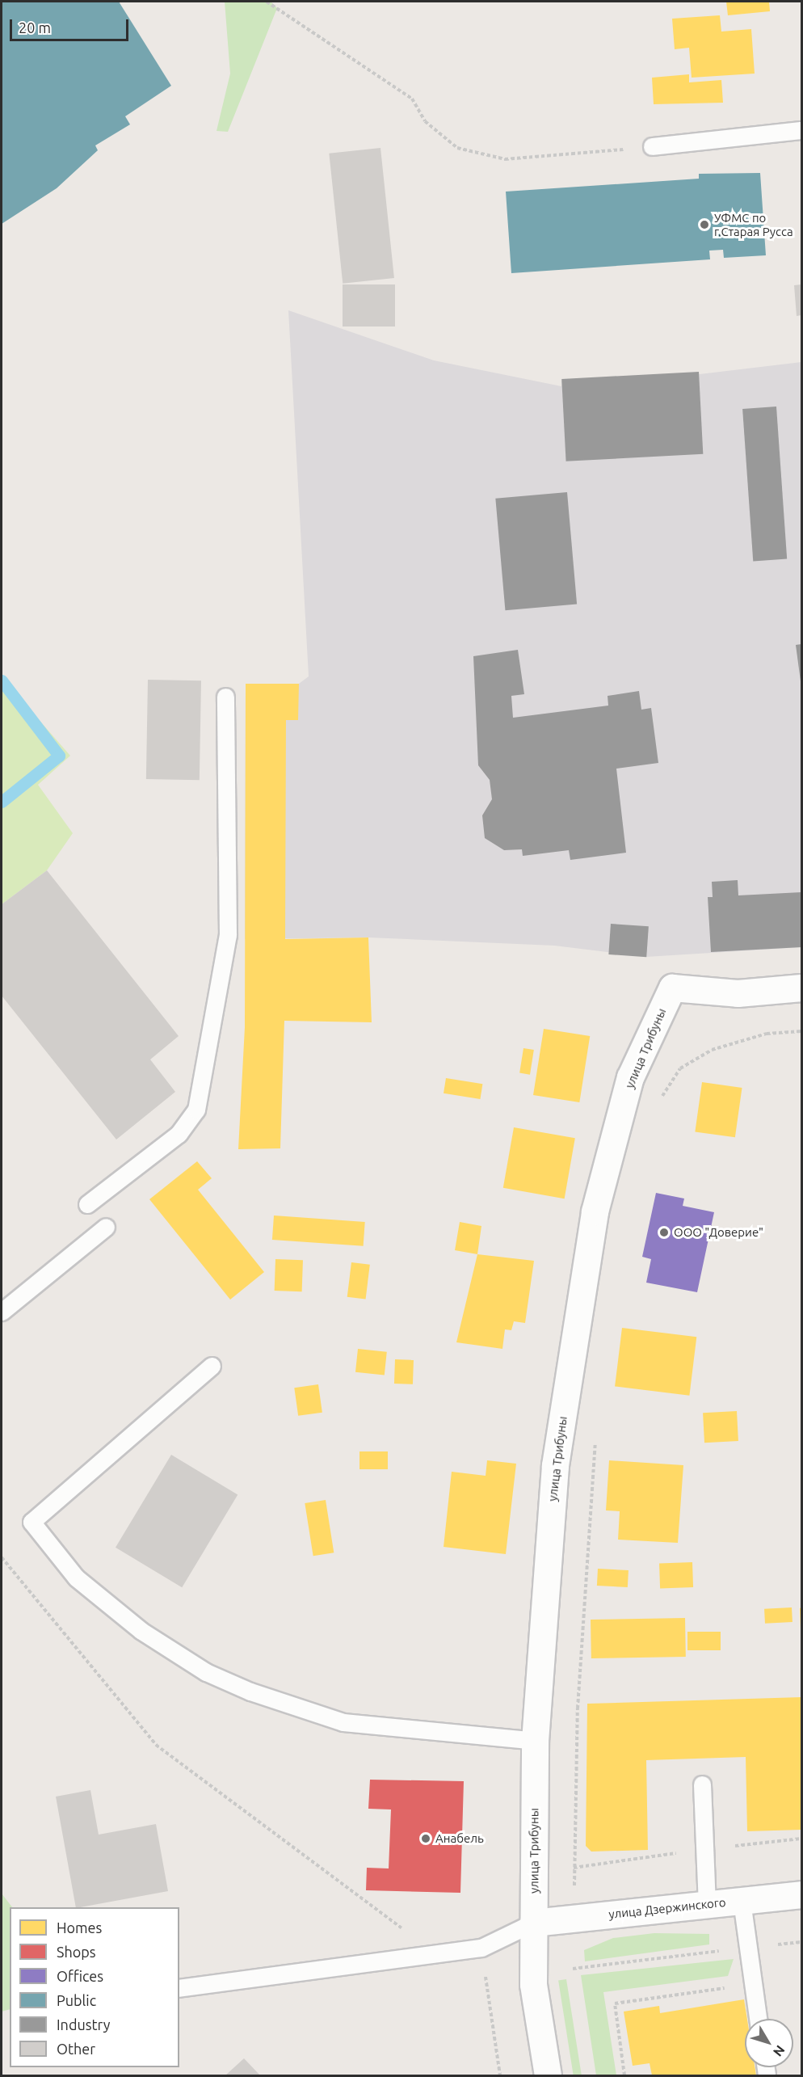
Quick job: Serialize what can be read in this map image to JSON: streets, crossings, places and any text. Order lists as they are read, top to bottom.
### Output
{
  "streets": {
    "street": ["улица Трибуны", "улица Дзержинского"]
  },
  "crossings": [
    ["улица Трибуны", "улица Дзержинского"]
  ],
  "places": ["УФМС по г.Старая Русса", "ООО \"Доверие\"", "Анабель"],
  "legend": [
    "Homes",
    "Shops",
    "Offices",
    "Public",
    "Industry",
    "Other"
  ],
  "scale_bar": "20 m",
  "north": "bottom right"
}
